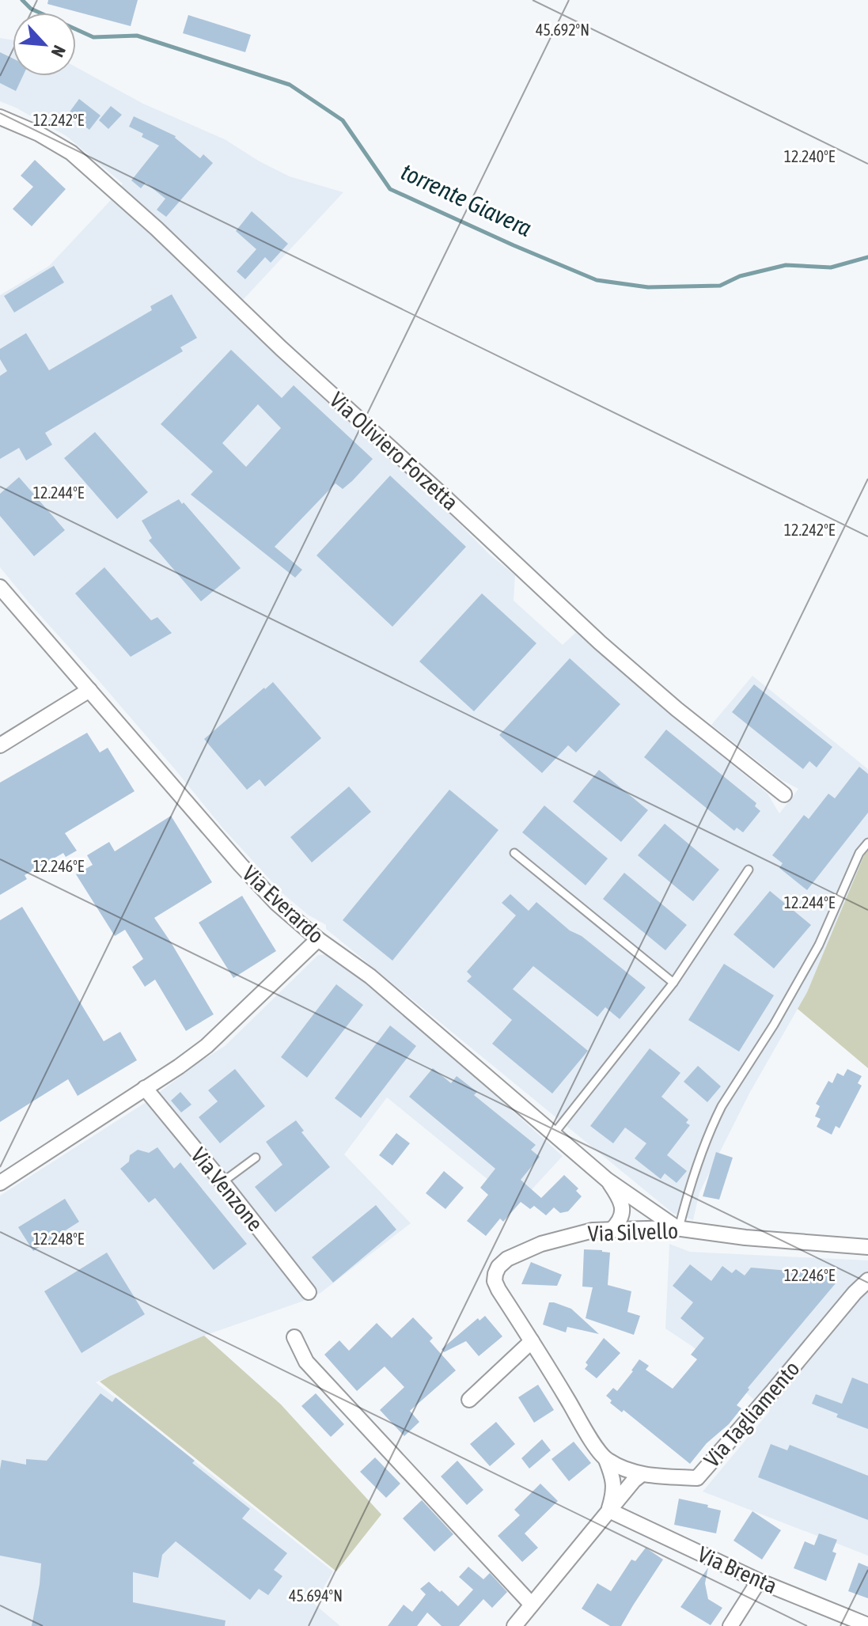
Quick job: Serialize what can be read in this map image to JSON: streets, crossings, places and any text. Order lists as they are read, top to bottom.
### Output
{
  "streets": {
    "street": [
      "Via Oliviero Forzetta",
      "Via Everardo",
      "Via Venzone",
      "Via Silvello",
      "Via Tagliamento",
      "Via Brenta"
    ]
  },
  "crossings": [
    ["Via Everardo", "Via Silvello"],
    ["Via Silvello", "Via Tagliamento"]
  ],
  "water": ["torrente Giavera"],
  "north": "bottom right",
  "coordinates": [
    "45.692°N",
    "12.242°E",
    "12.240°E",
    "12.244°E",
    "12.246°E",
    "12.248°E",
    "45.694°N"
  ]
}
